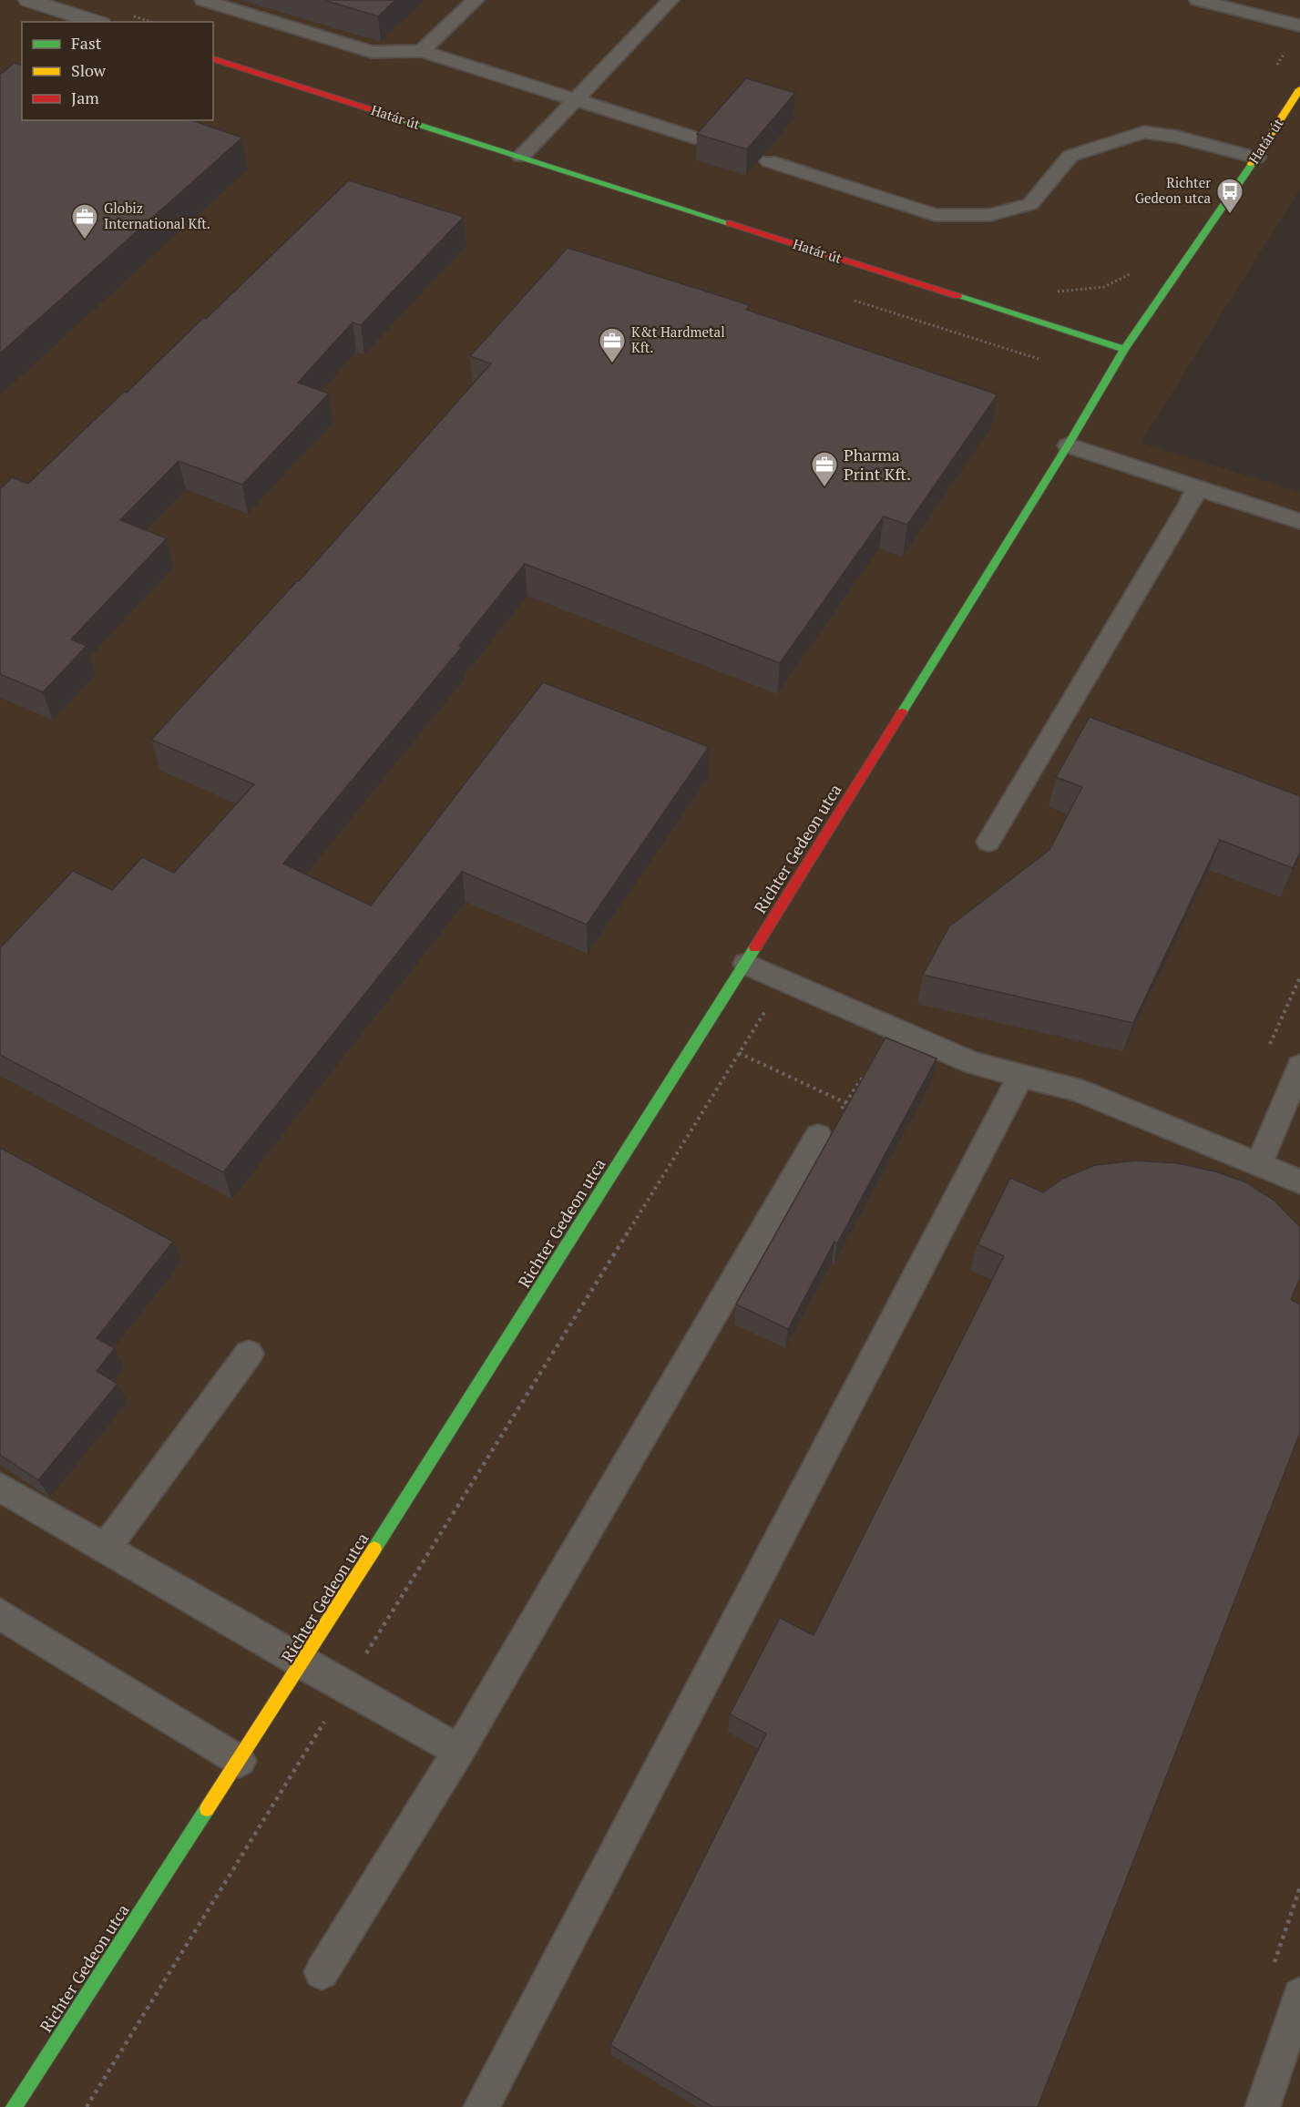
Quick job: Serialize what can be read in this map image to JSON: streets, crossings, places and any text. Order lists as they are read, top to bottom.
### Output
{
  "streets": {
    "street": ["Határ út", "Richter Gedeon utca"]
  },
  "crossings": [
    ["Határ út", "Richter Gedeon utca"]
  ],
  "places": {
    "bus stop": ["Richter Gedeon utca"],
    "office": ["Globiz International Kft.", "K&t Hardmetal Kft.", "Pharma Print Kft."]
  },
  "legend": ["Fast", "Slow", "Jam"]
}
